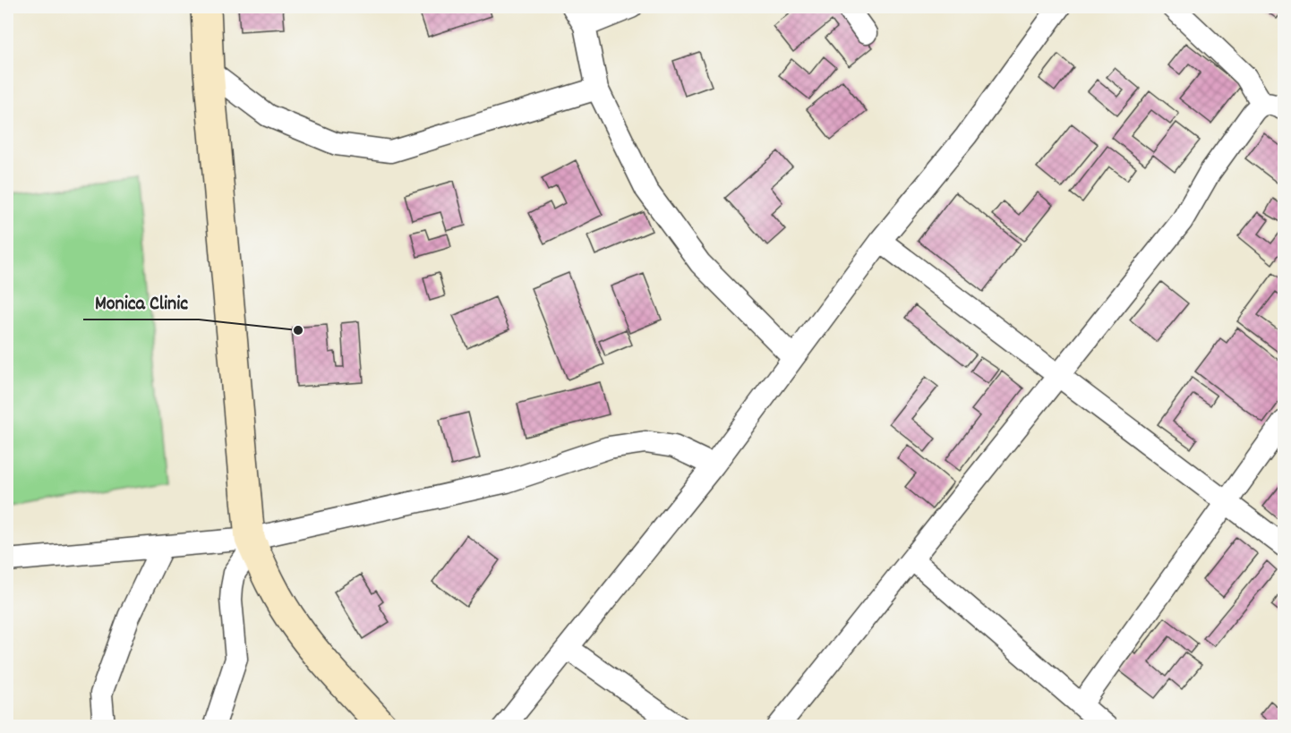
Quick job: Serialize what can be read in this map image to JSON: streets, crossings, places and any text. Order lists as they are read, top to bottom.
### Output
{
  "places": ["Monica Clinic"]
}
